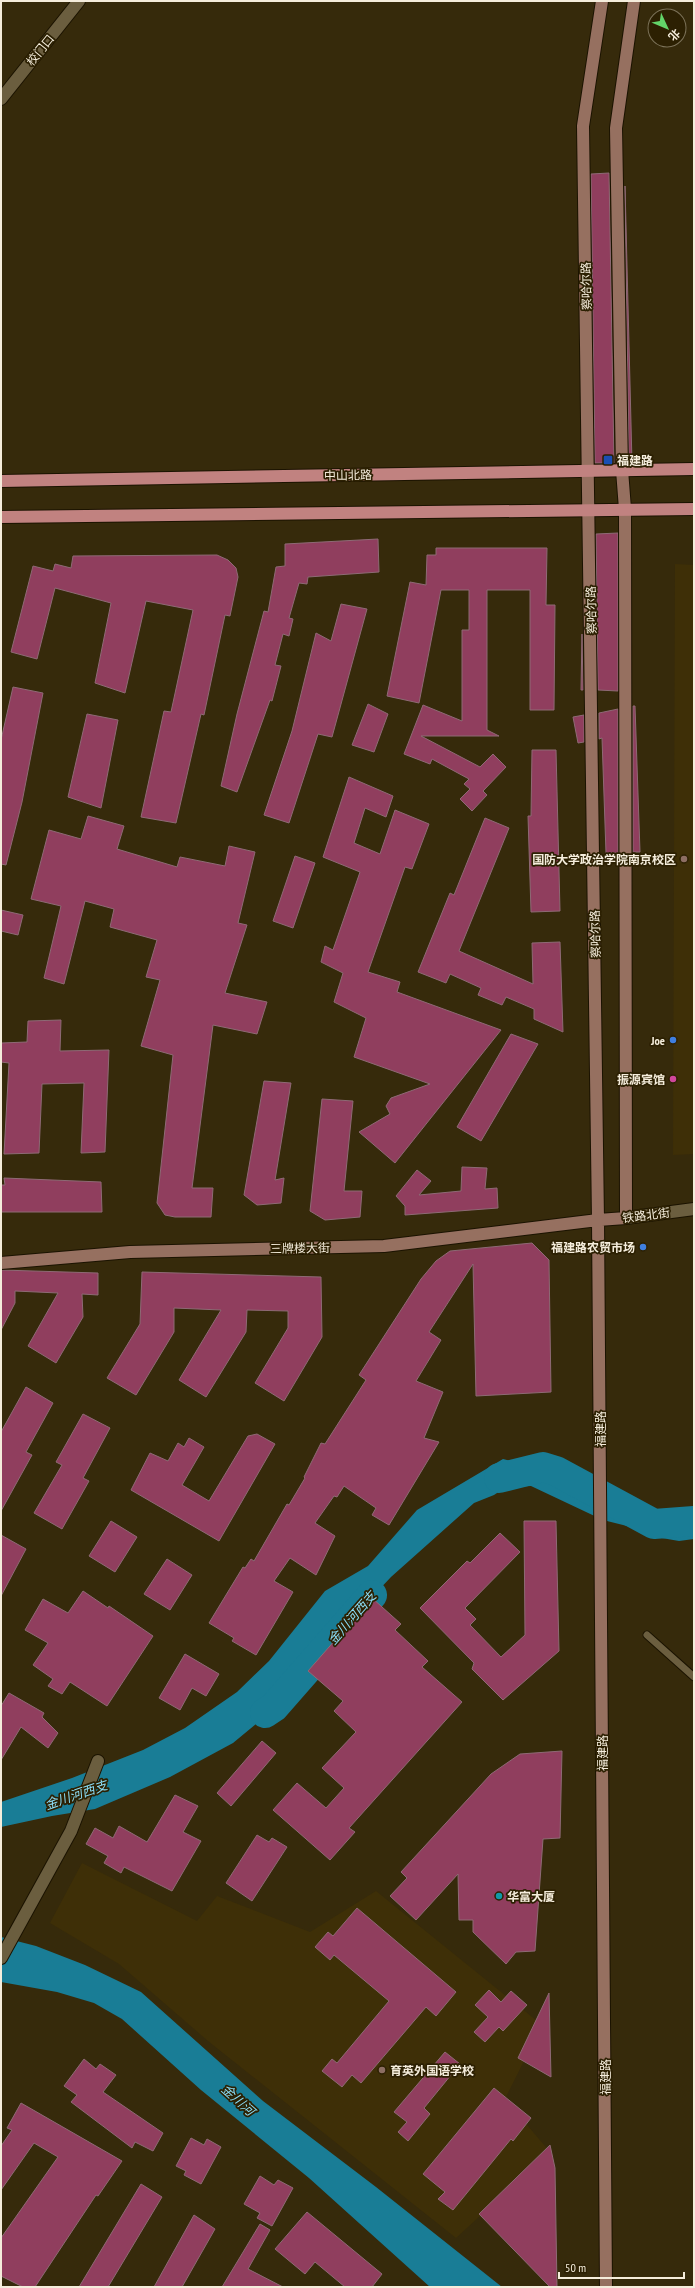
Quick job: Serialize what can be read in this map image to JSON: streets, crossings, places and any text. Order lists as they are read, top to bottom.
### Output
{
  "streets": {
    "main road": [
      "察哈尔路",
      "中山北路",
      "铁路北街",
      "三牌楼大街",
      "福建路"
    ],
    "street": ["校门口"]
  },
  "crossings": [
    ["察哈尔路", "中山北路"],
    ["察哈尔路", "铁路北街"],
    ["察哈尔路", "三牌楼大街"],
    ["察哈尔路", "福建路"],
    ["铁路北街", "三牌楼大街"],
    ["铁路北街", "福建路"],
    ["三牌楼大街", "福建路"]
  ],
  "water": ["金川河西支", "金川河"],
  "places": {
    "transit": ["福建路"],
    "other": [
      "国防大学政治学院南京校区",
      "Joe",
      "振源宾馆",
      "福建路农贸市场",
      "华富大厦",
      "育英外国语学校"
    ]
  },
  "scale_bar": "50 m",
  "north": "bottom right"
}
